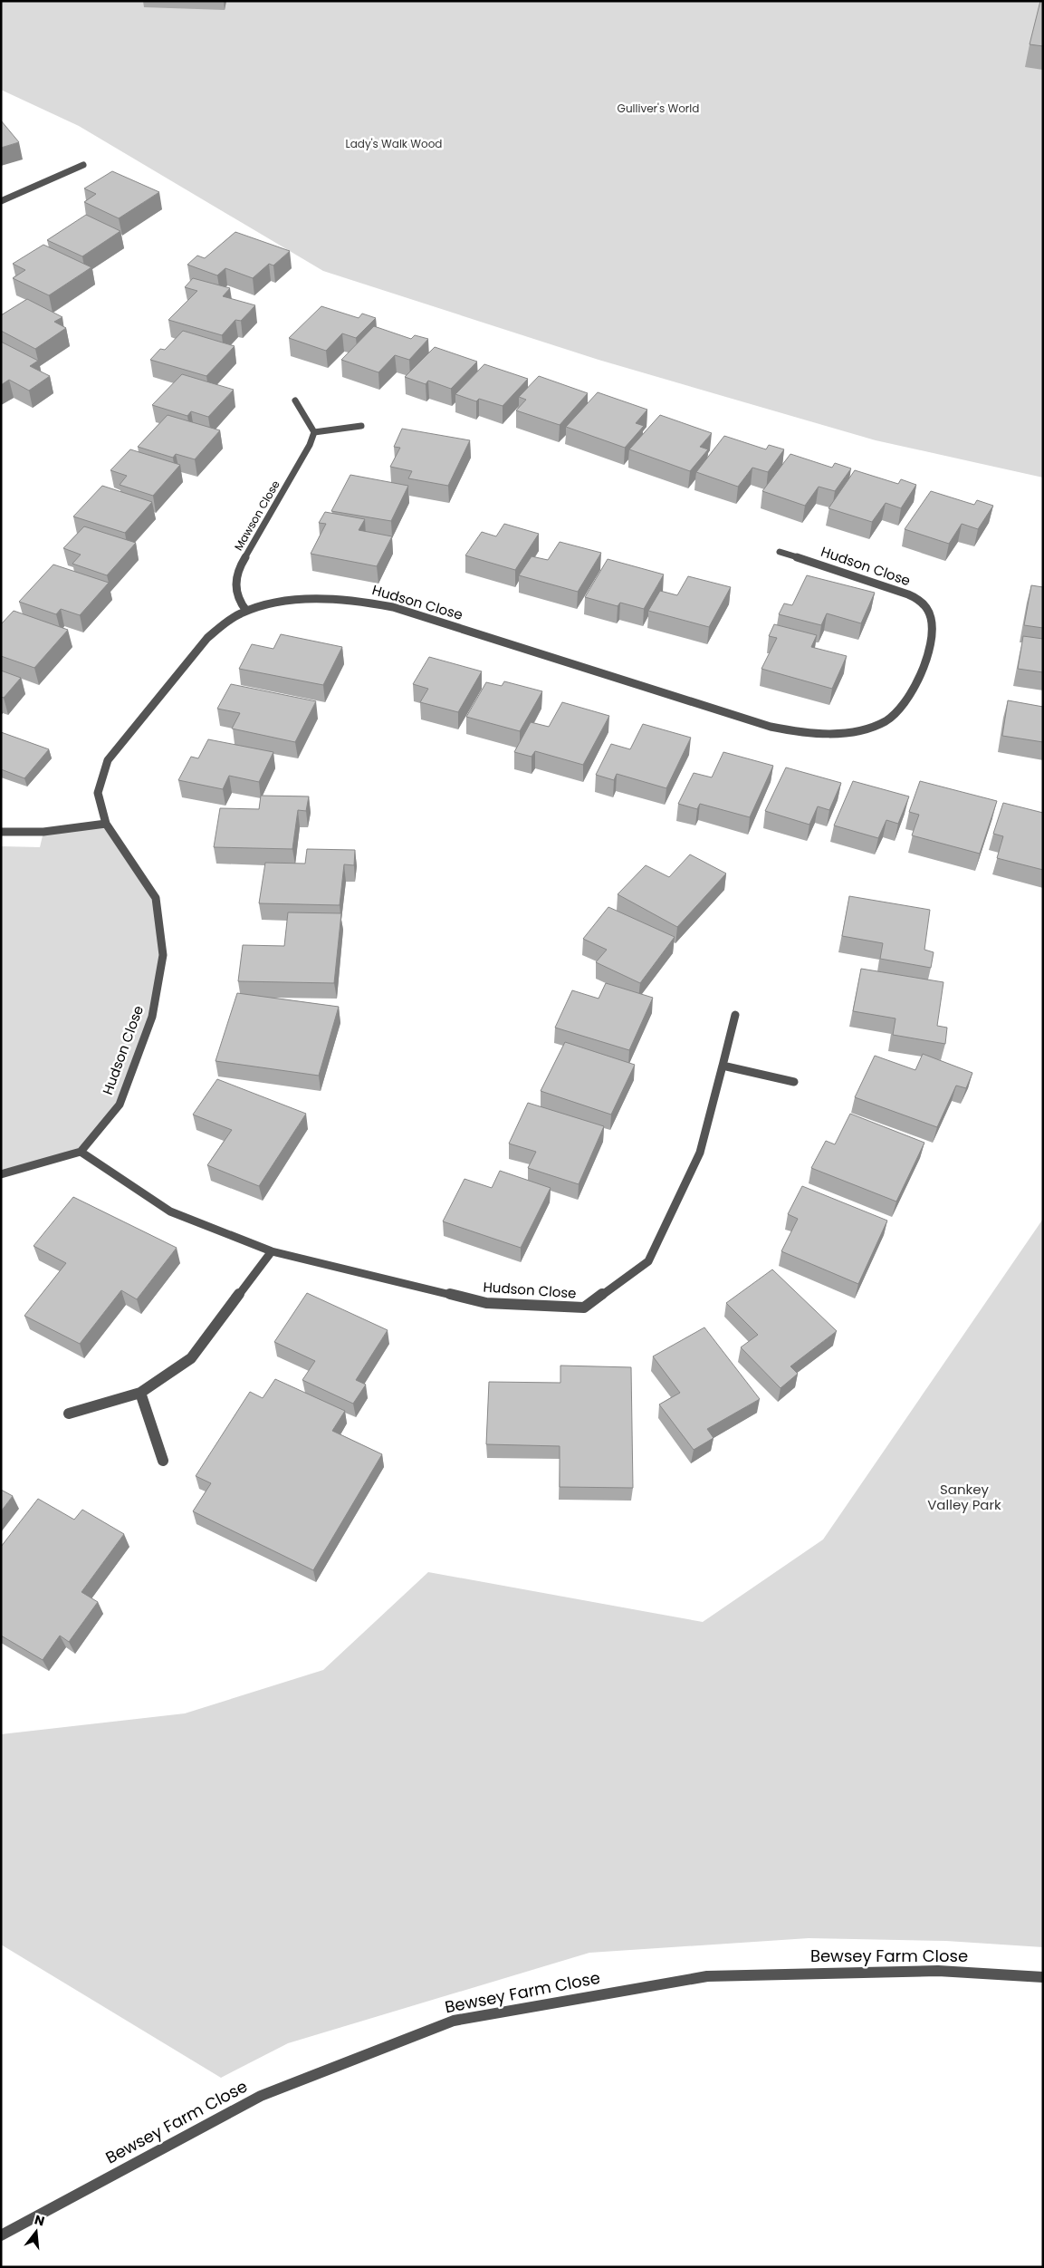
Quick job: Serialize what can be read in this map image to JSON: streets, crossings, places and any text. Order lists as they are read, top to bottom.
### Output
{
  "streets": {
    "street": ["Mawson Close", "Hudson Close", "Bewsey Farm Close"]
  },
  "crossings": [
    ["Mawson Close", "Hudson Close"]
  ],
  "parks": ["Gulliver's World", "Lady's Walk Wood", "Sankey Valley Park"],
  "north": "top"
}
